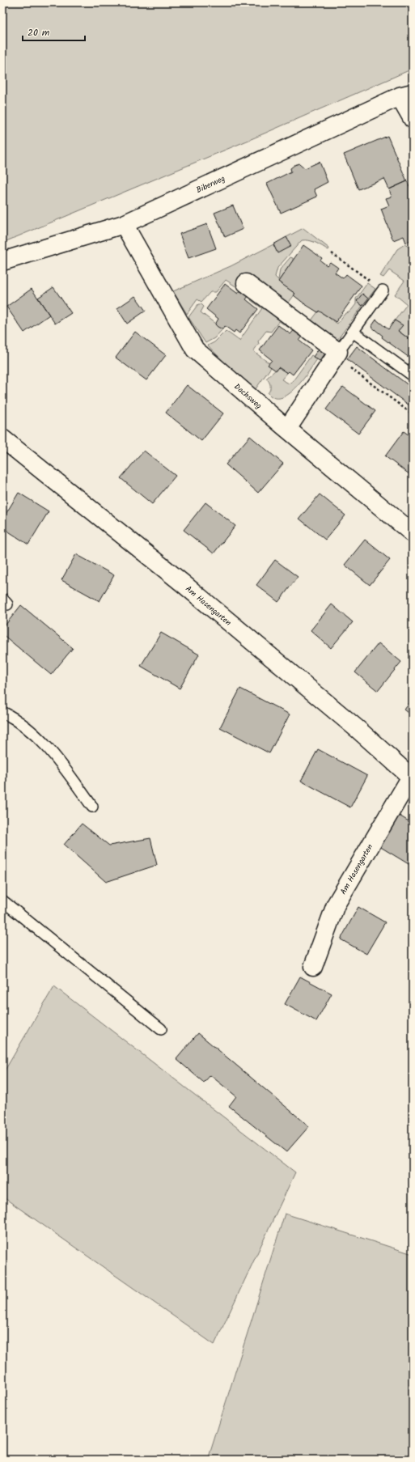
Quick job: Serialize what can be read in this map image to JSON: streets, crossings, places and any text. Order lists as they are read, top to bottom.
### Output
{
  "streets": {
    "street": ["Biberweg", "Dachsweg", "Am Hasengarten"]
  },
  "crossings": [
    ["Biberweg", "Dachsweg"]
  ],
  "scale_bar": "20 m"
}
